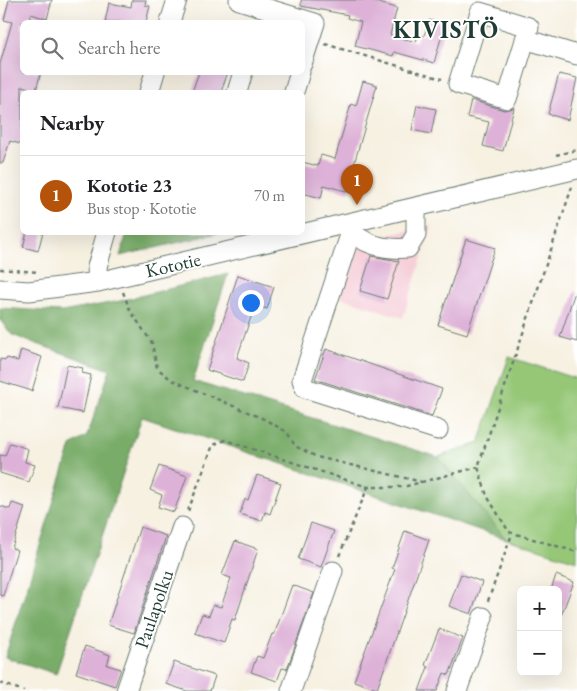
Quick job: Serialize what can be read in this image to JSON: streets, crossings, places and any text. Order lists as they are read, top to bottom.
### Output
{
  "streets": {
    "street": ["Kototie", "Paulapolku"]
  },
  "districts": ["KIVISTÖ"],
  "page": {
    "search": "Search here",
    "heading": "Nearby",
    "list": [
      {
        "mark": "1",
        "name": "Kototie 23",
        "note": "Bus stop · Kototie",
        "value": "70 m"
      }
    ],
    "pins": "1",
    "map_buttons": ["+", "−"]
  }
}
